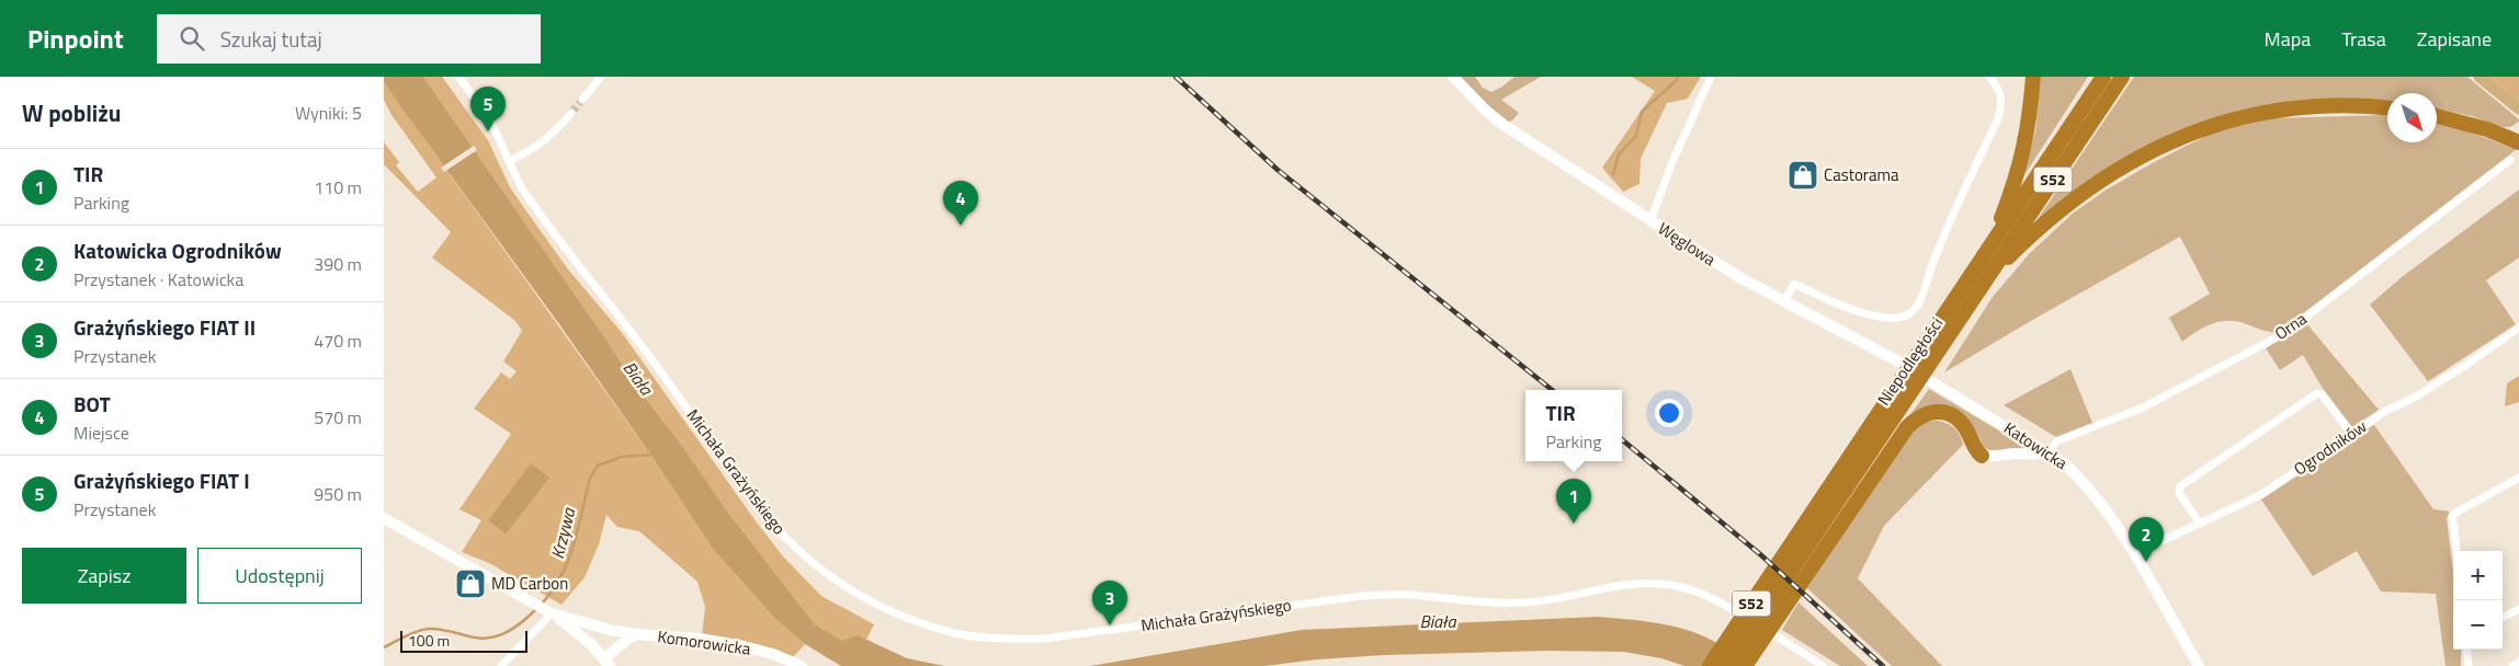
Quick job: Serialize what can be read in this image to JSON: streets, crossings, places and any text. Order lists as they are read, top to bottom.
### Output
{
  "streets": {
    "highway": ["S52", "Niepodległości"],
    "street": [
      "Węglowa",
      "Orna",
      "Katowicka",
      "Ogrodników",
      "Michała Grażyńskiego",
      "Komorowicka"
    ]
  },
  "crossings": [
    ["Węglowa", "Katowicka"],
    ["Orna", "Katowicka"],
    ["Katowicka", "Ogrodników"]
  ],
  "water": ["Biała", "Krzywa"],
  "places": {
    "shop": ["Castorama", "MD Carbon"]
  },
  "scale_bar": "100 m",
  "north": "bottom right",
  "page": {
    "header": "Pinpoint",
    "search": "Szukaj tutaj",
    "nav": ["Mapa", "Trasa", "Zapisane"],
    "heading": ["W pobliżu", "Wyniki: 5"],
    "pins": [
      "5",
      "4",
      "1",
      "2",
      "3"
    ],
    "list": [
      {
        "mark": "1",
        "name": "TIR",
        "note": "Parking",
        "value": "110 m"
      },
      {
        "mark": "2",
        "name": "Katowicka Ogrodników",
        "note": "Przystanek · Katowicka",
        "value": "390 m"
      },
      {
        "mark": "3",
        "name": "Grażyńskiego FIAT II",
        "note": "Przystanek",
        "value": "470 m"
      },
      {
        "mark": "4",
        "name": "BOT",
        "note": "Miejsce",
        "value": "570 m"
      },
      {
        "mark": "5",
        "name": "Grażyńskiego FIAT I",
        "note": "Przystanek",
        "value": "950 m"
      }
    ],
    "popup": ["TIR", "Parking"],
    "buttons": ["Zapisz", "Udostępnij"],
    "map_buttons": ["+", "−"],
    "scale": "100 m"
  }
}
